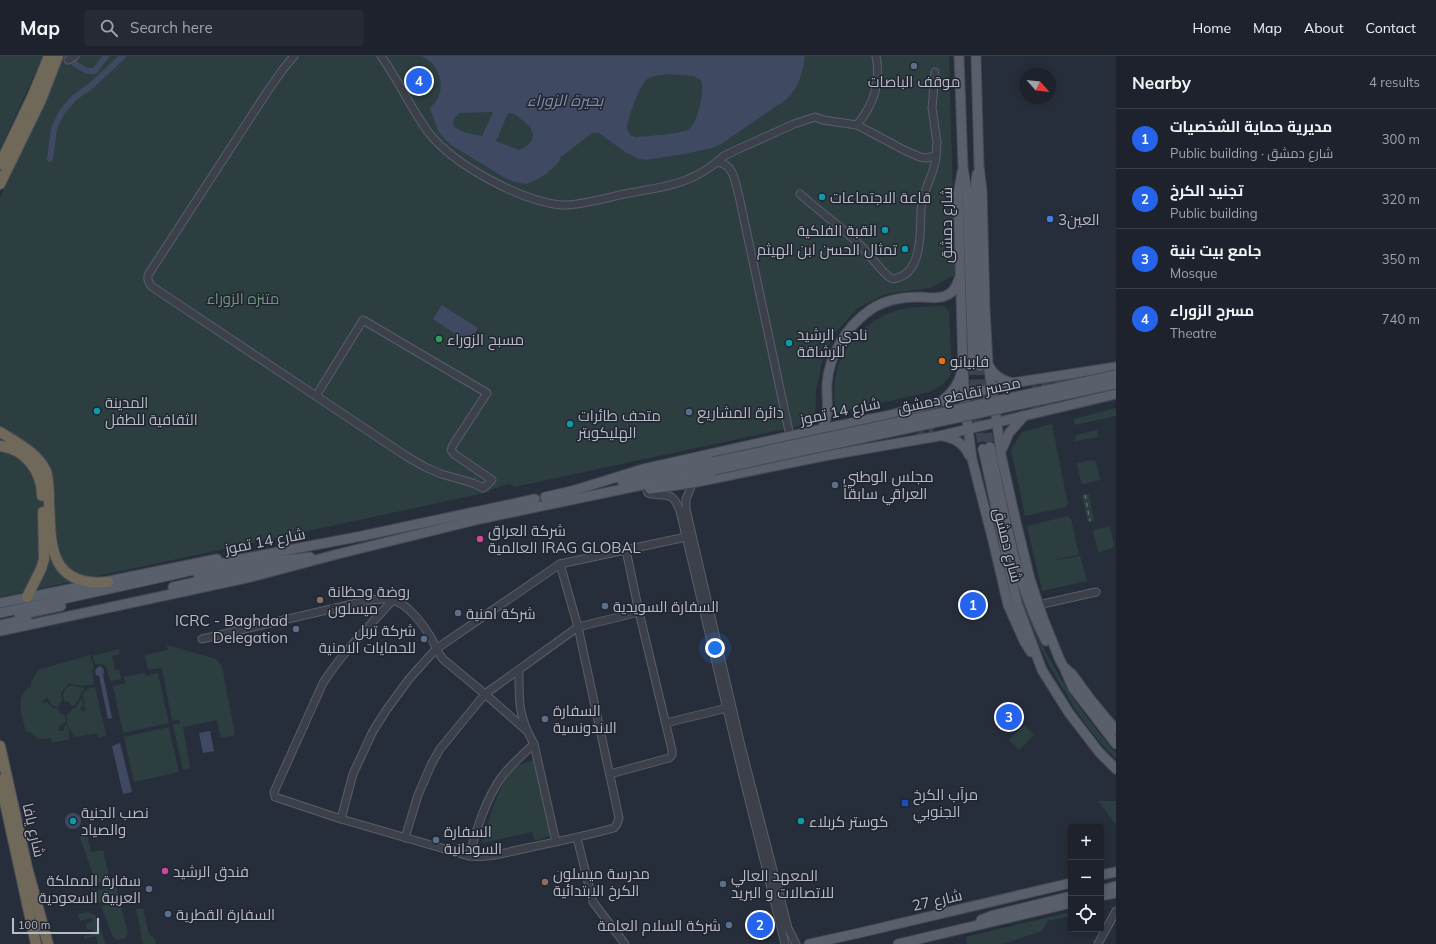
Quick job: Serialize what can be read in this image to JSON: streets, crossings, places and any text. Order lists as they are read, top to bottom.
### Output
{
  "streets": {
    "highway": ["شارع يافا"],
    "main road": [
      "شارع دمشق",
      "مجسر تقاطع دمشق",
      "شارع 14 تموز",
      "شارع 27"
    ]
  },
  "crossings": [
    ["شارع دمشق", "شارع 14 تموز"],
    ["مجسر تقاطع دمشق", "شارع 14 تموز"]
  ],
  "water": ["بحيرة الزوراء"],
  "parks": ["متنزه الزوراء"],
  "places": {
    "other": [
      "موقف الباصات",
      "قاعة الاجتماعات",
      "العين3",
      "القبة الفلكية",
      "تمثال الحسن ابن الهيثم",
      "مسبح الزوراء",
      "نادي الرشيد للرشاقة",
      "فابيانو",
      "المدينة الثقافية للطفل",
      "دائرة المشاريع",
      "متحف طائرات الهليكوبتر",
      "مجلس الوطني العراقي سابقاً",
      "شركة العراق العالمية IRAG GLOBAL",
      "روضة وحظانة ميسلون",
      "السفارة السويدية",
      "شركة امنية",
      "ICRC - Baghdad Delegation",
      "شركة تربل للحمايات الامنية",
      "السفارة الاندونسية",
      "نصب الجنية والصياد",
      "كوستر كربلاء",
      "السفارة السودانية",
      "فندق الرشيد",
      "مدرسة ميسلون الكرخ الابتدائية",
      "المعهد العالي للاتصالات و البريد",
      "سفارة المملكة العربية السعودية",
      "السفارة القطرية",
      "شركة السلام العامة"
    ],
    "transit": ["مرآب الكرخ الجنوبي"]
  },
  "scale_bar": "100 m",
  "north": "bottom right",
  "page": {
    "header": "Map",
    "search": "Search here",
    "nav": [
      "Home",
      "Map",
      "About",
      "Contact"
    ],
    "heading": ["Nearby", "4 results"],
    "pins": [
      "4",
      "1",
      "3",
      "2"
    ],
    "list": [
      {
        "mark": "1",
        "name": "مديرية حماية الشخصيات",
        "note": "Public building · شارع دمشق",
        "value": "300 m"
      },
      {
        "mark": "2",
        "name": "تجنيد الكرخ",
        "note": "Public building",
        "value": "320 m"
      },
      {
        "mark": "3",
        "name": "جامع بيت بنية",
        "note": "Mosque",
        "value": "350 m"
      },
      {
        "mark": "4",
        "name": "مسرح الزوراء",
        "note": "Theatre",
        "value": "740 m"
      }
    ],
    "map_buttons": ["+", "−"],
    "scale": "100 m"
  }
}
